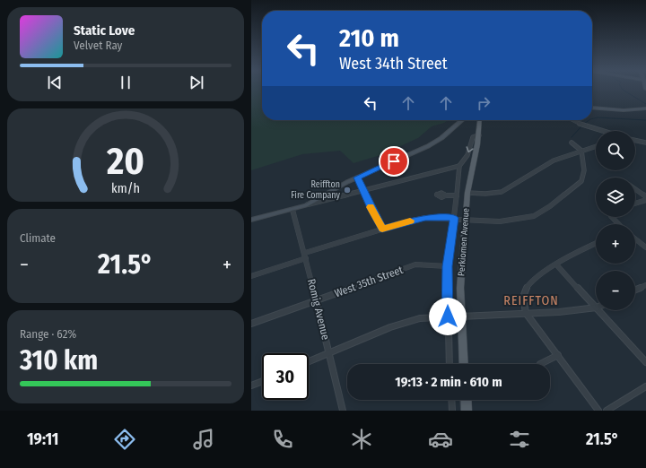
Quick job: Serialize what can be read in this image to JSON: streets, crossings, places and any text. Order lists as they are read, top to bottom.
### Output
{
  "streets": {
    "main road": ["Perkiomen Avenue"],
    "street": ["West 35th Street", "Romig Avenue"]
  },
  "crossings": [
    ["West 35th Street", "Romig Avenue"]
  ],
  "districts": ["REIFFTON"],
  "places": ["Reiffton Fire Company"],
  "page": {
    "turn": ["210 m", "West 34th Street"],
    "song": ["Static Love", "Velvet Ray"],
    "map_buttons": ["+", "−"],
    "tile": [
      "Climate",
      ["Range · 62%", "310 km"]
    ],
    "heat": ["−", "21.5°", "+"],
    "limit": "30",
    "trip": "19:13 · 2 min · 610 m",
    "tabs": ["19:11", "21.5°"],
    "gauge": ["20", "km/h"]
  }
}
